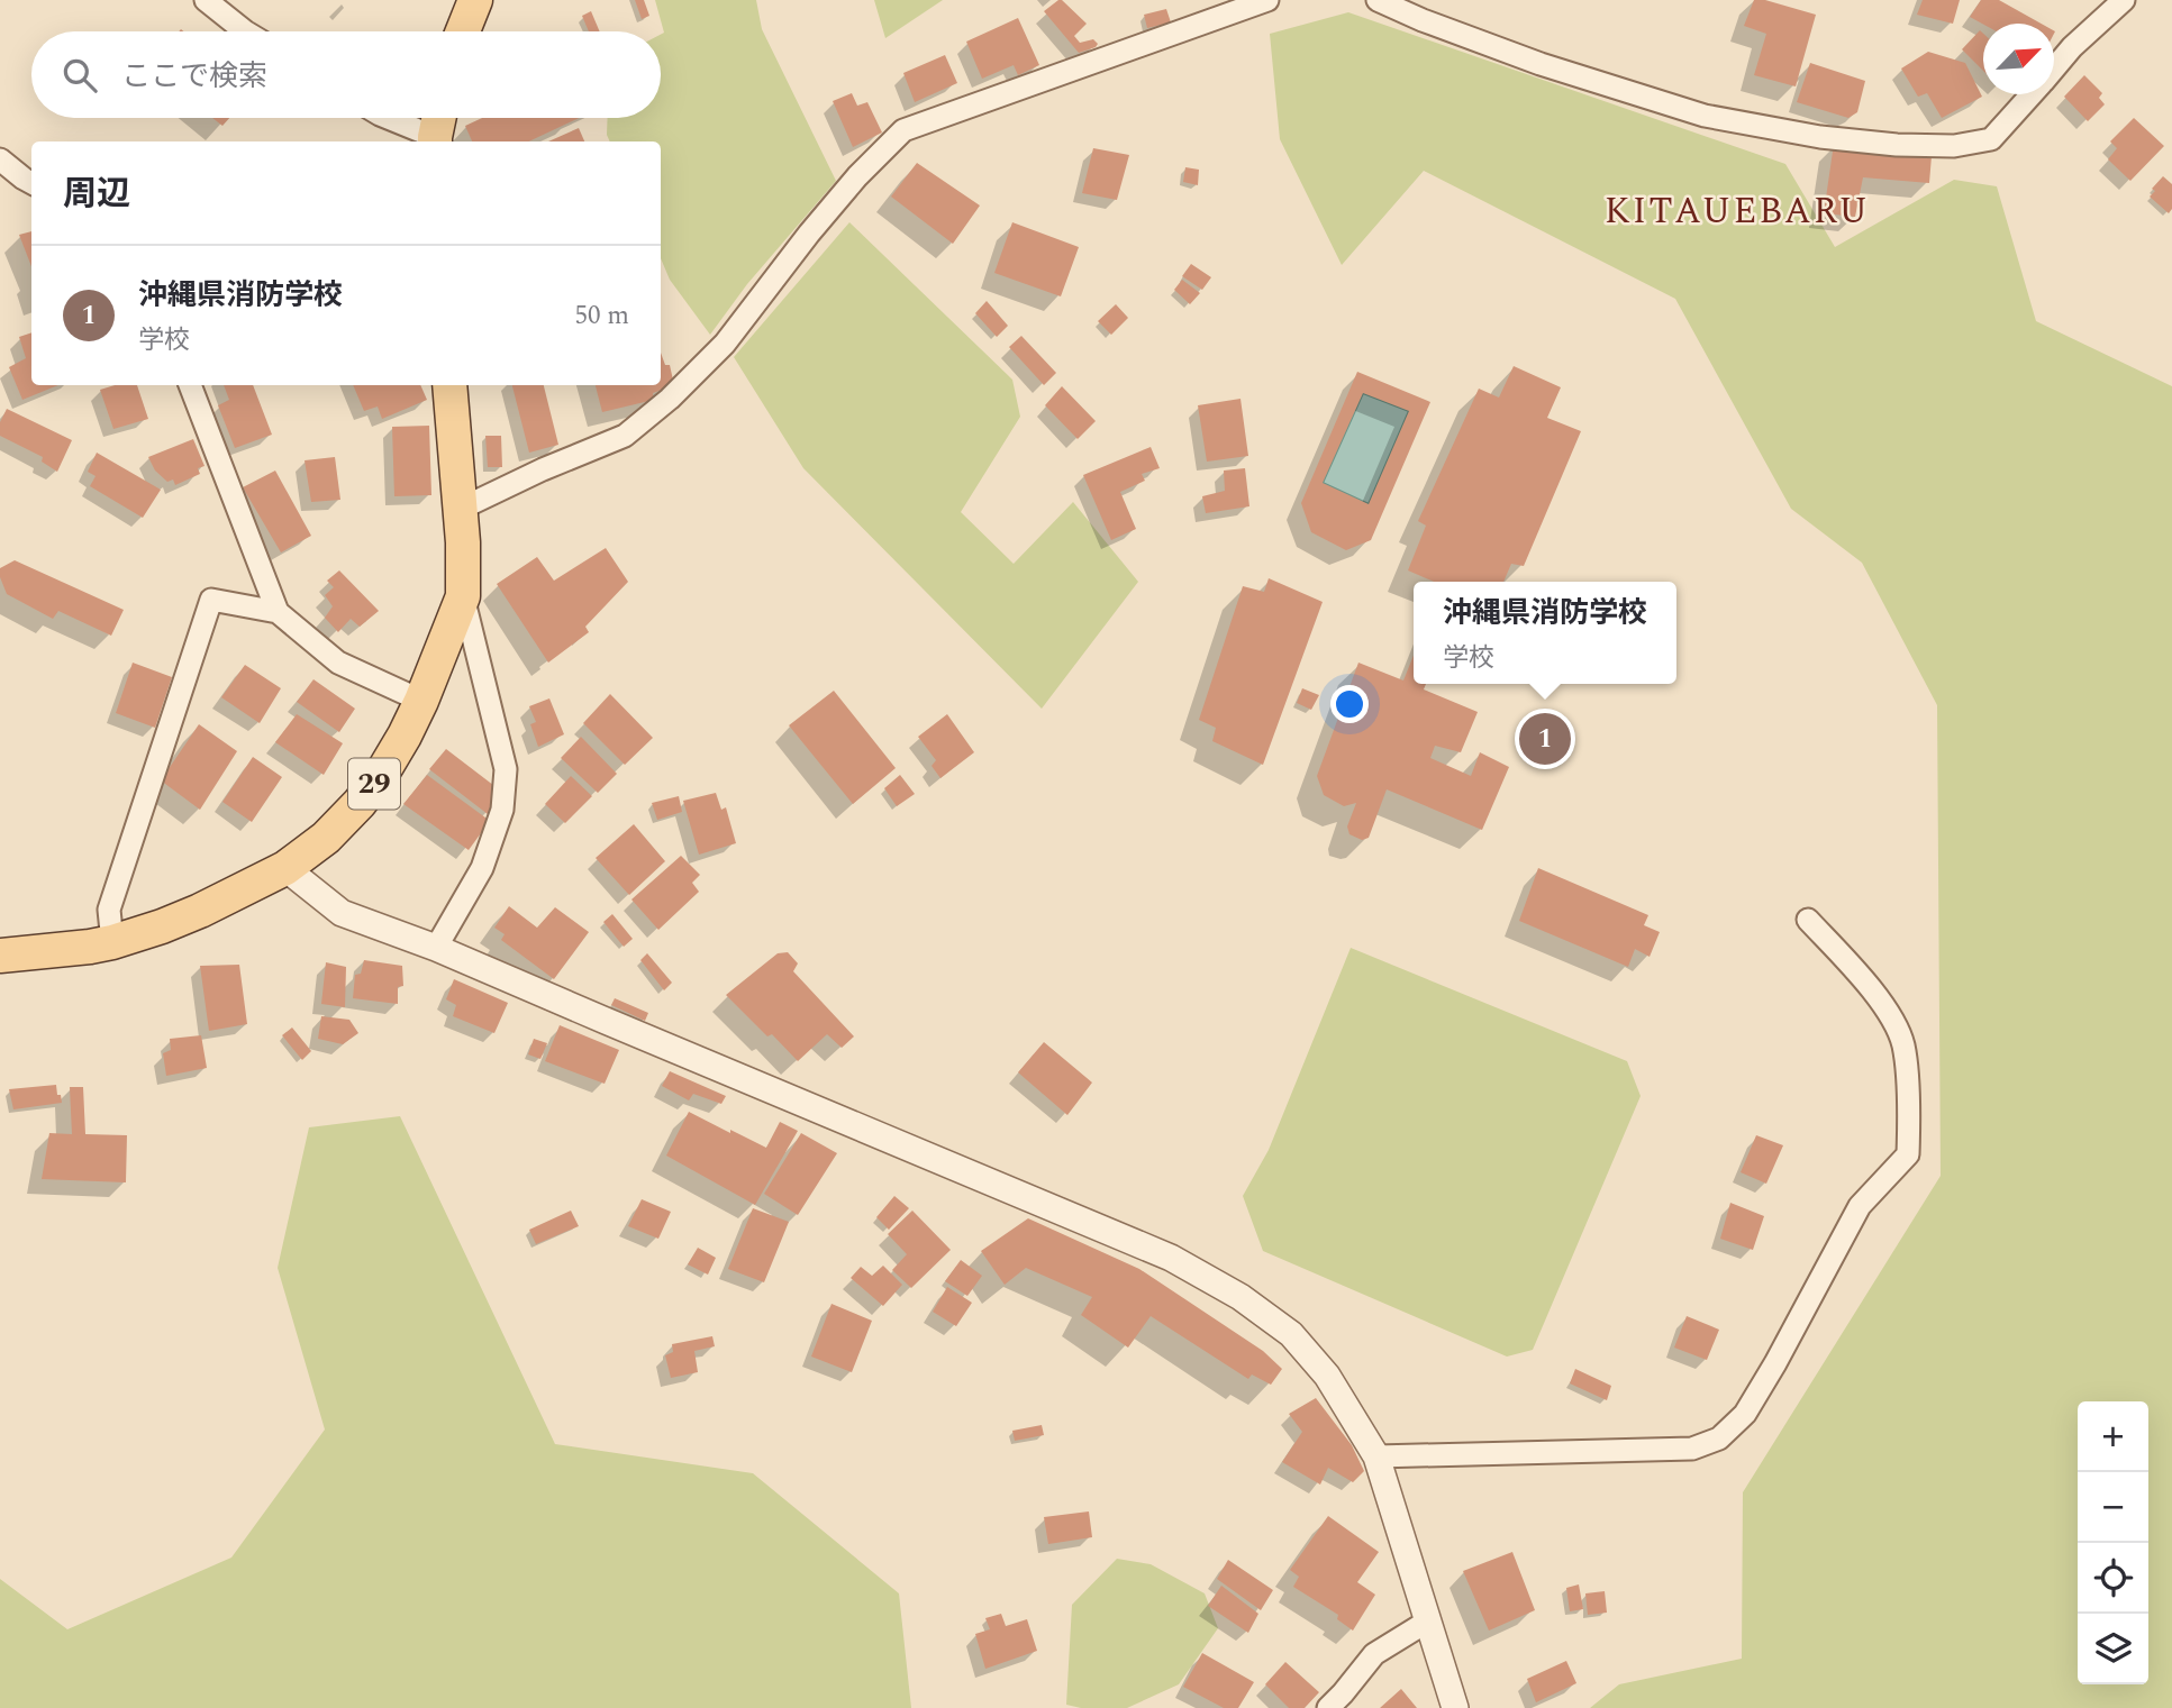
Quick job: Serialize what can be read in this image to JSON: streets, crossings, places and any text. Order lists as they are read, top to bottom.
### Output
{
  "streets": {
    "main road": ["29"]
  },
  "districts": ["KITAUEBARU"],
  "north": "top right",
  "page": {
    "search": "ここで検索",
    "heading": "周辺",
    "list": [
      {
        "mark": "1",
        "name": "沖縄県消防学校",
        "note": "学校",
        "value": "50 m"
      }
    ],
    "popup": ["沖縄県消防学校", "学校"],
    "pins": "1",
    "map_buttons": ["+", "−"]
  }
}
